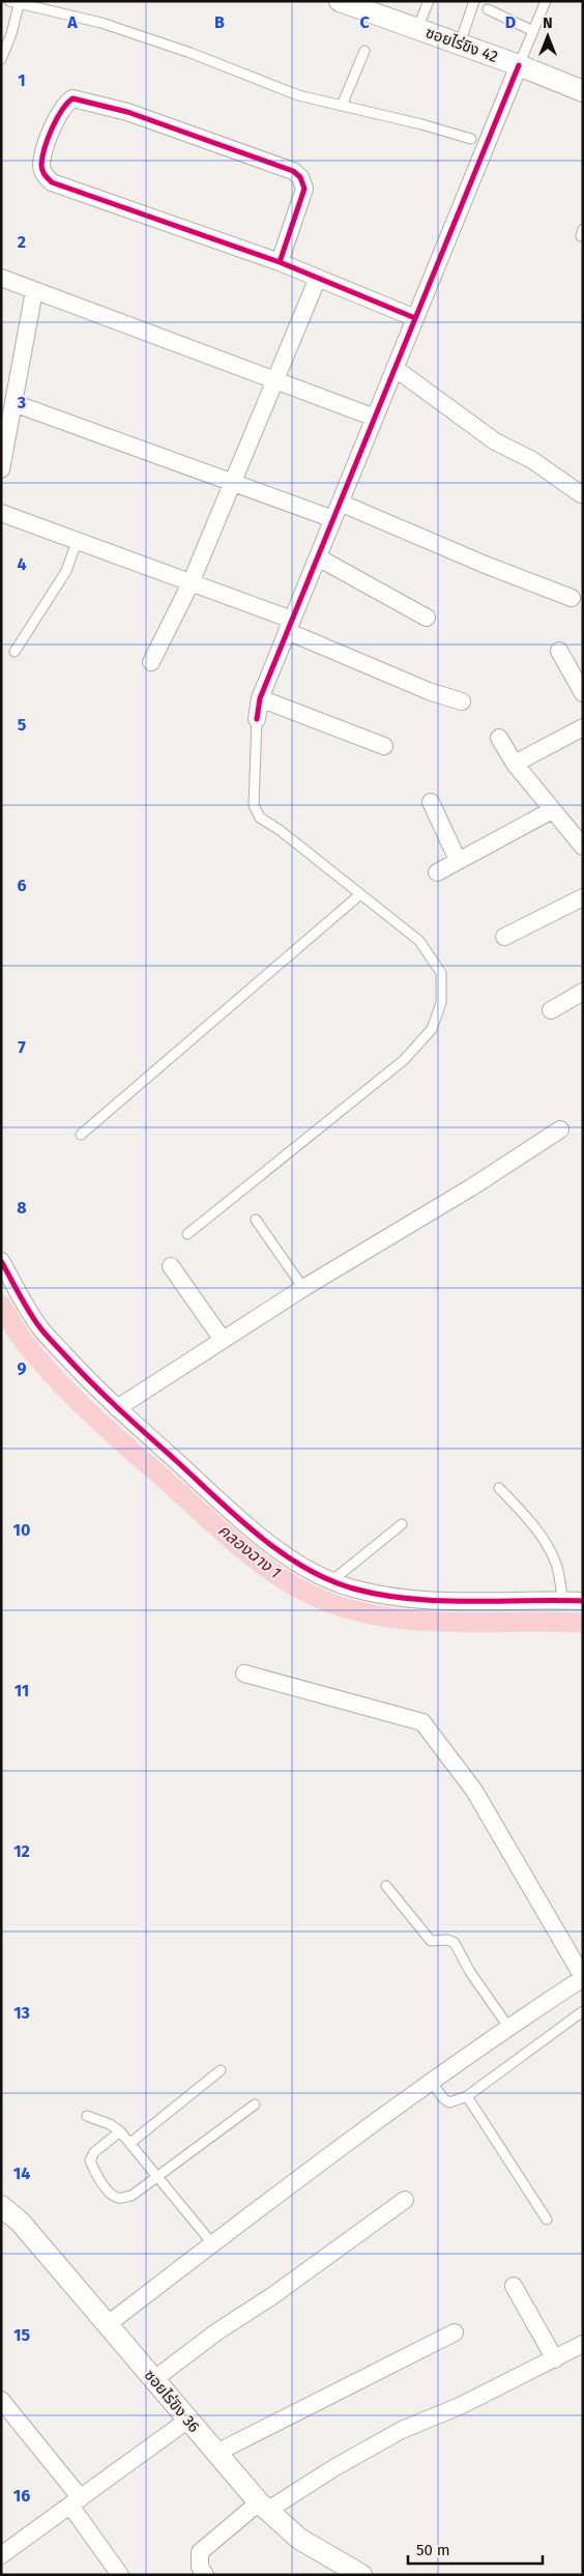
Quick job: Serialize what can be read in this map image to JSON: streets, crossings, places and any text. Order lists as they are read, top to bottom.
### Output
{
  "streets": {
    "street": ["ซอยไร่ขิง 42", "ซอยไร่ขิง 36"]
  },
  "water": ["คลองฉาง 1"],
  "scale_bar": "50 m",
  "north": "top",
  "grid": {
    "columns": [
      "A",
      "B",
      "C",
      "D"
    ],
    "rows": [
      "1",
      "2",
      "3",
      "4",
      "5",
      "6",
      "7",
      "8",
      "9",
      "10",
      "11",
      "12",
      "13",
      "14",
      "15",
      "16"
    ]
  }
}
